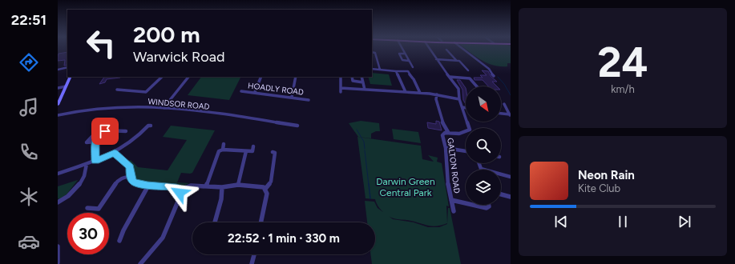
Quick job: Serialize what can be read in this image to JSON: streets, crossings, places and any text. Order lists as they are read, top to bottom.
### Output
{
  "streets": {
    "street": ["HOADLY ROAD", "WINDSOR ROAD", "GALTON ROAD"]
  },
  "parks": ["Darwin Green Central Park"],
  "north": "bottom right",
  "page": {
    "tabs": "22:51",
    "tile": ["24", "km/h"],
    "turn": ["200 m", "Warwick Road"],
    "song": ["Neon Rain", "Kite Club"],
    "limit": "30",
    "trip": "22:52 · 1 min · 330 m"
  }
}
